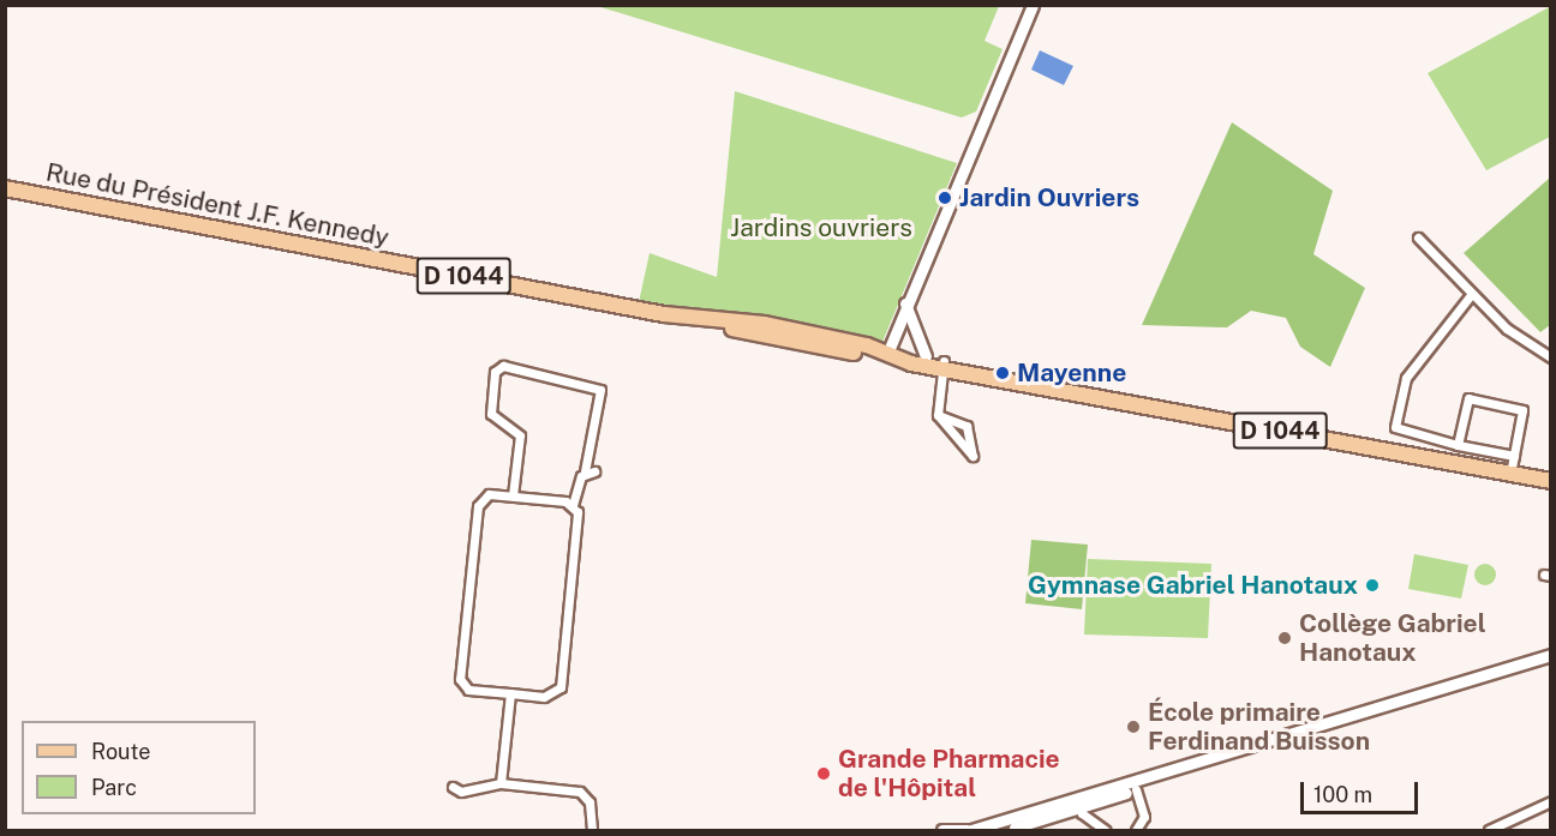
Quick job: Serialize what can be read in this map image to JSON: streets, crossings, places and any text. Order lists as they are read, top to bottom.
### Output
{
  "streets": {
    "main road": ["Rue du Président J.F. Kennedy", "D 1044"]
  },
  "parks": ["Jardins ouvriers"],
  "places": [
    "Jardin Ouvriers",
    "Mayenne",
    "Gymnase Gabriel Hanotaux",
    "Collège Gabriel Hanotaux",
    "École primaire Ferdinand Buisson",
    "Grande Pharmacie de l'Hôpital"
  ],
  "legend": ["Route", "Parc"],
  "scale_bar": "100 m"
}
